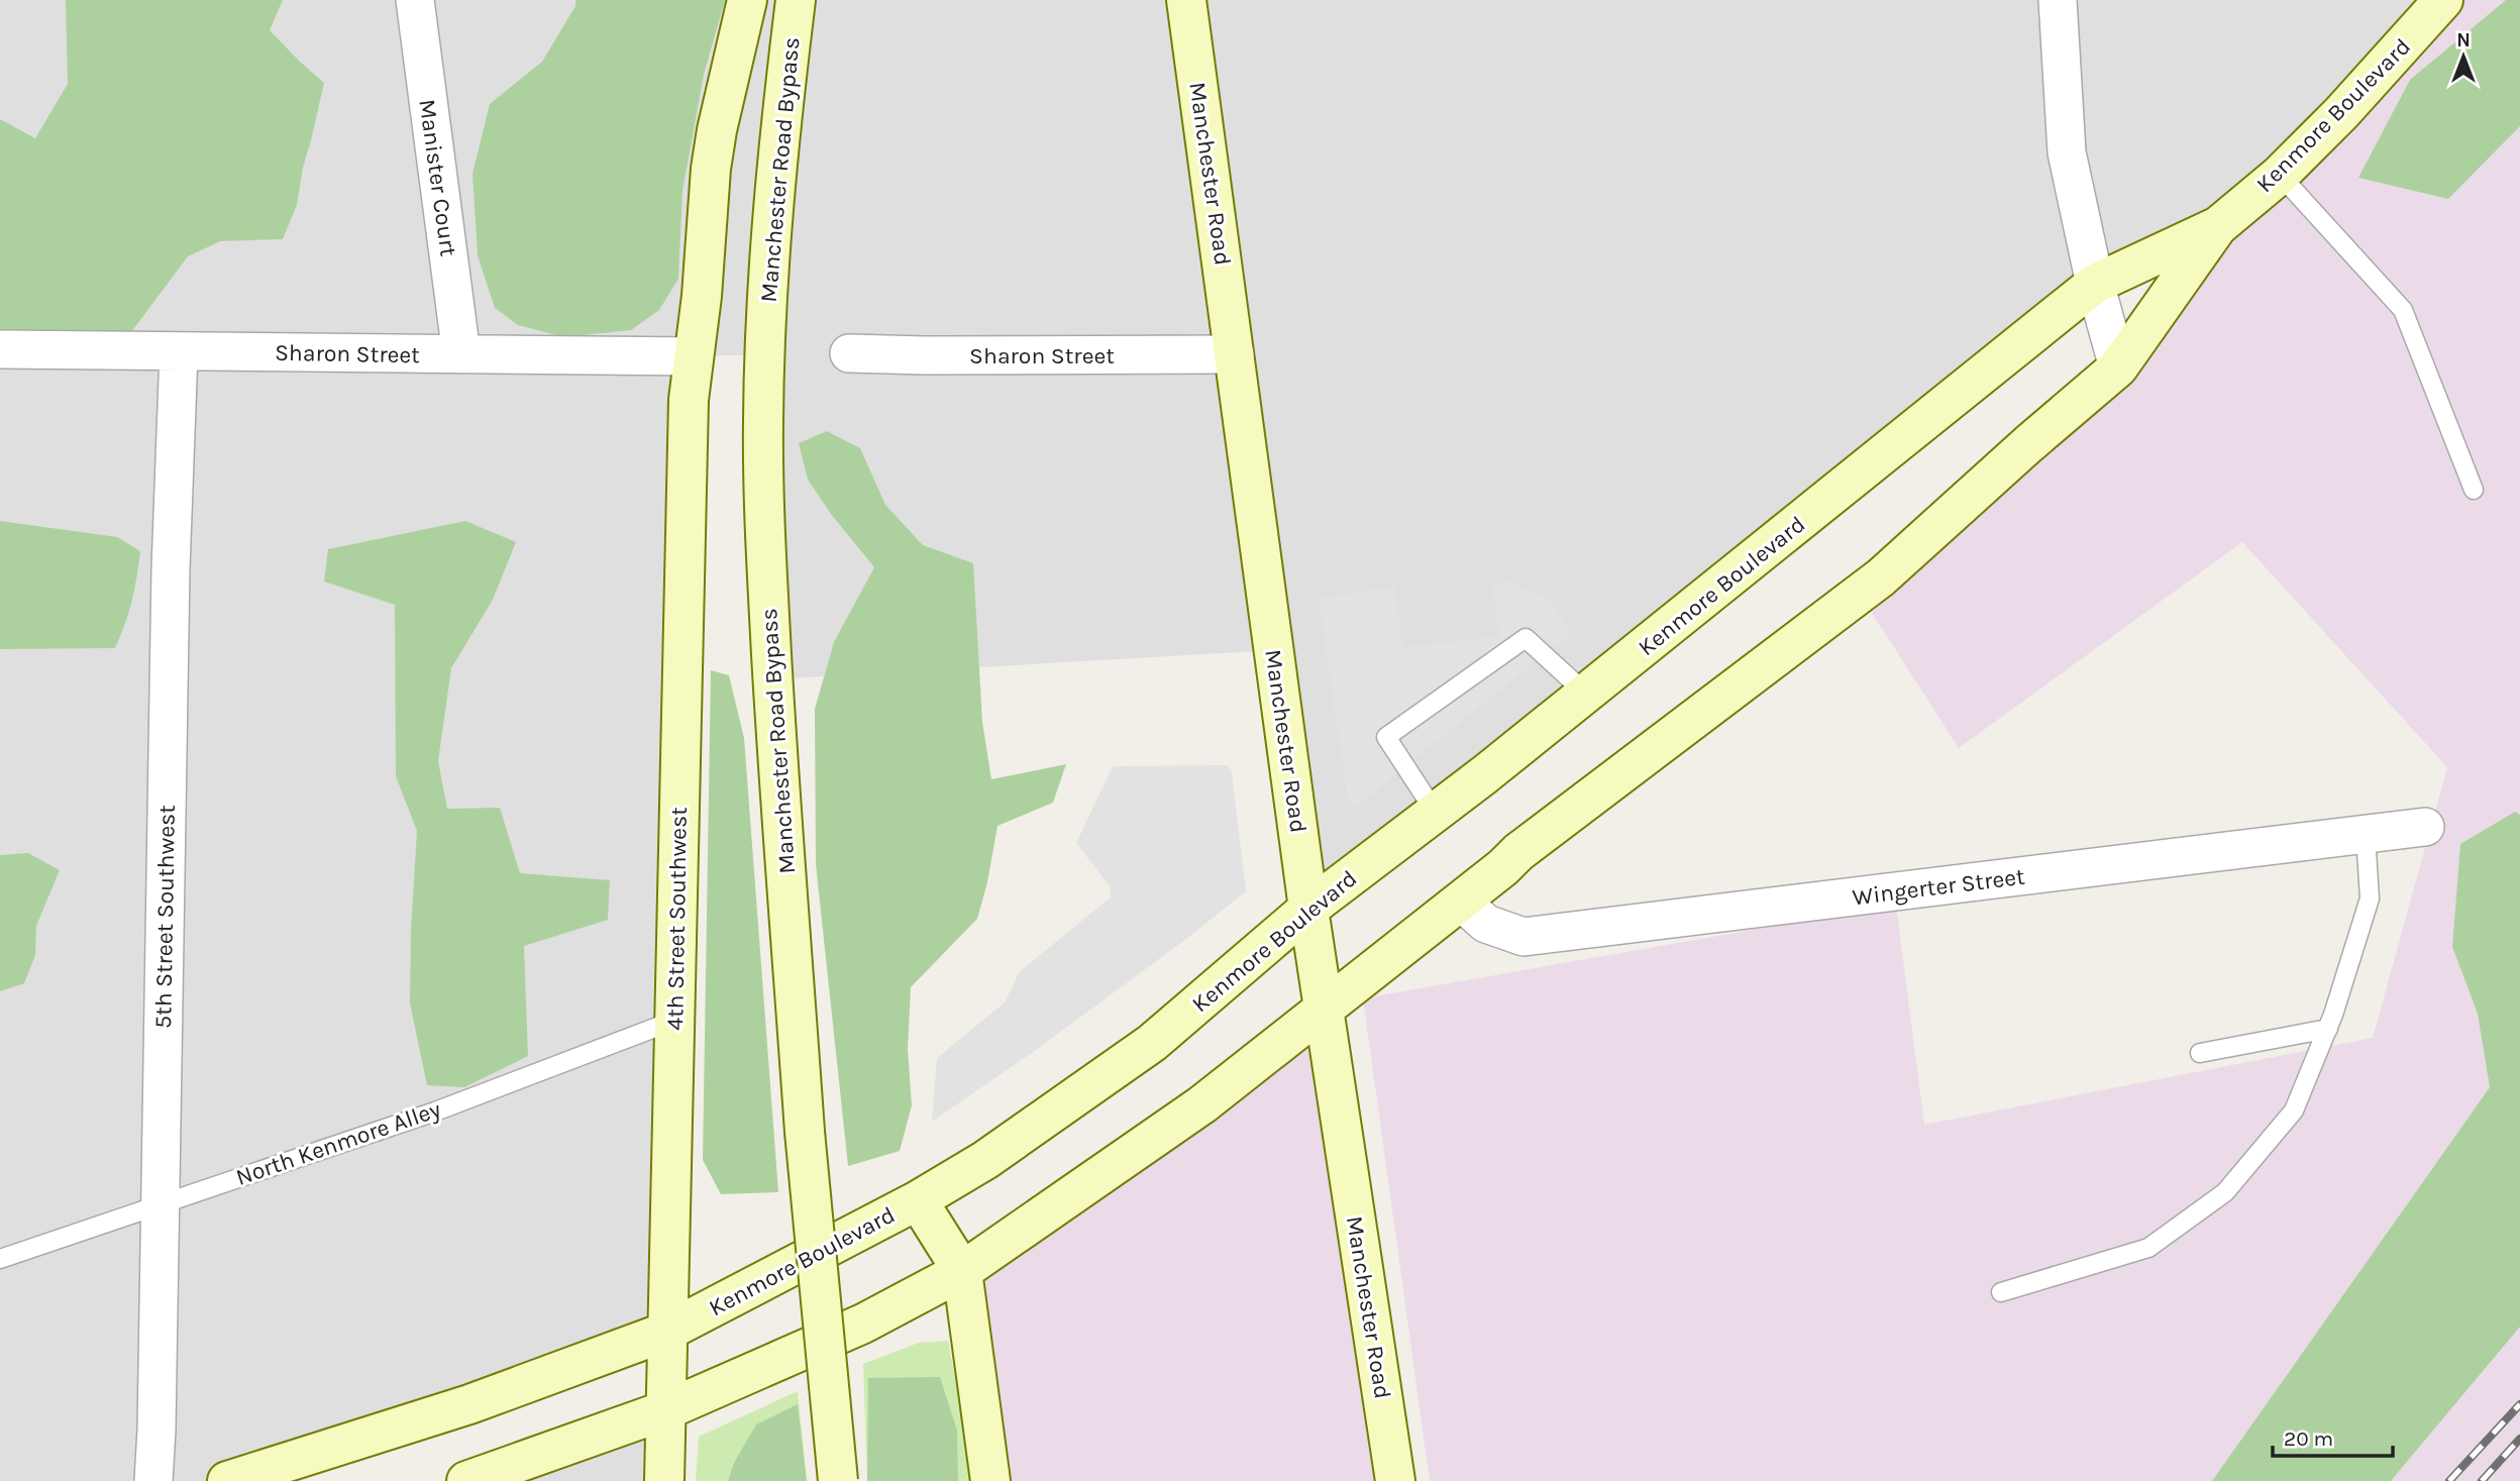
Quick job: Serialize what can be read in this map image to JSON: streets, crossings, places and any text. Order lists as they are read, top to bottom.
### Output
{
  "streets": {
    "main road": [
      "Kenmore Boulevard",
      "Manchester Road Bypass",
      "Manchester Road",
      "4th Street Southwest"
    ],
    "street": [
      "Manister Court",
      "Sharon Street",
      "Wingerter Street",
      "5th Street Southwest"
    ],
    "lane": ["North Kenmore Alley"]
  },
  "crossings": [
    ["Kenmore Boulevard", "Manchester Road"],
    ["Kenmore Boulevard", "Wingerter Street"],
    ["Kenmore Boulevard", "4th Street Southwest"],
    ["Manchester Road", "Sharon Street"],
    ["Manister Court", "Sharon Street"],
    ["Sharon Street", "5th Street Southwest"],
    ["Sharon Street", "4th Street Southwest"],
    ["5th Street Southwest", "North Kenmore Alley"],
    ["4th Street Southwest", "North Kenmore Alley"]
  ],
  "scale_bar": "20 m",
  "north": "top"
}
